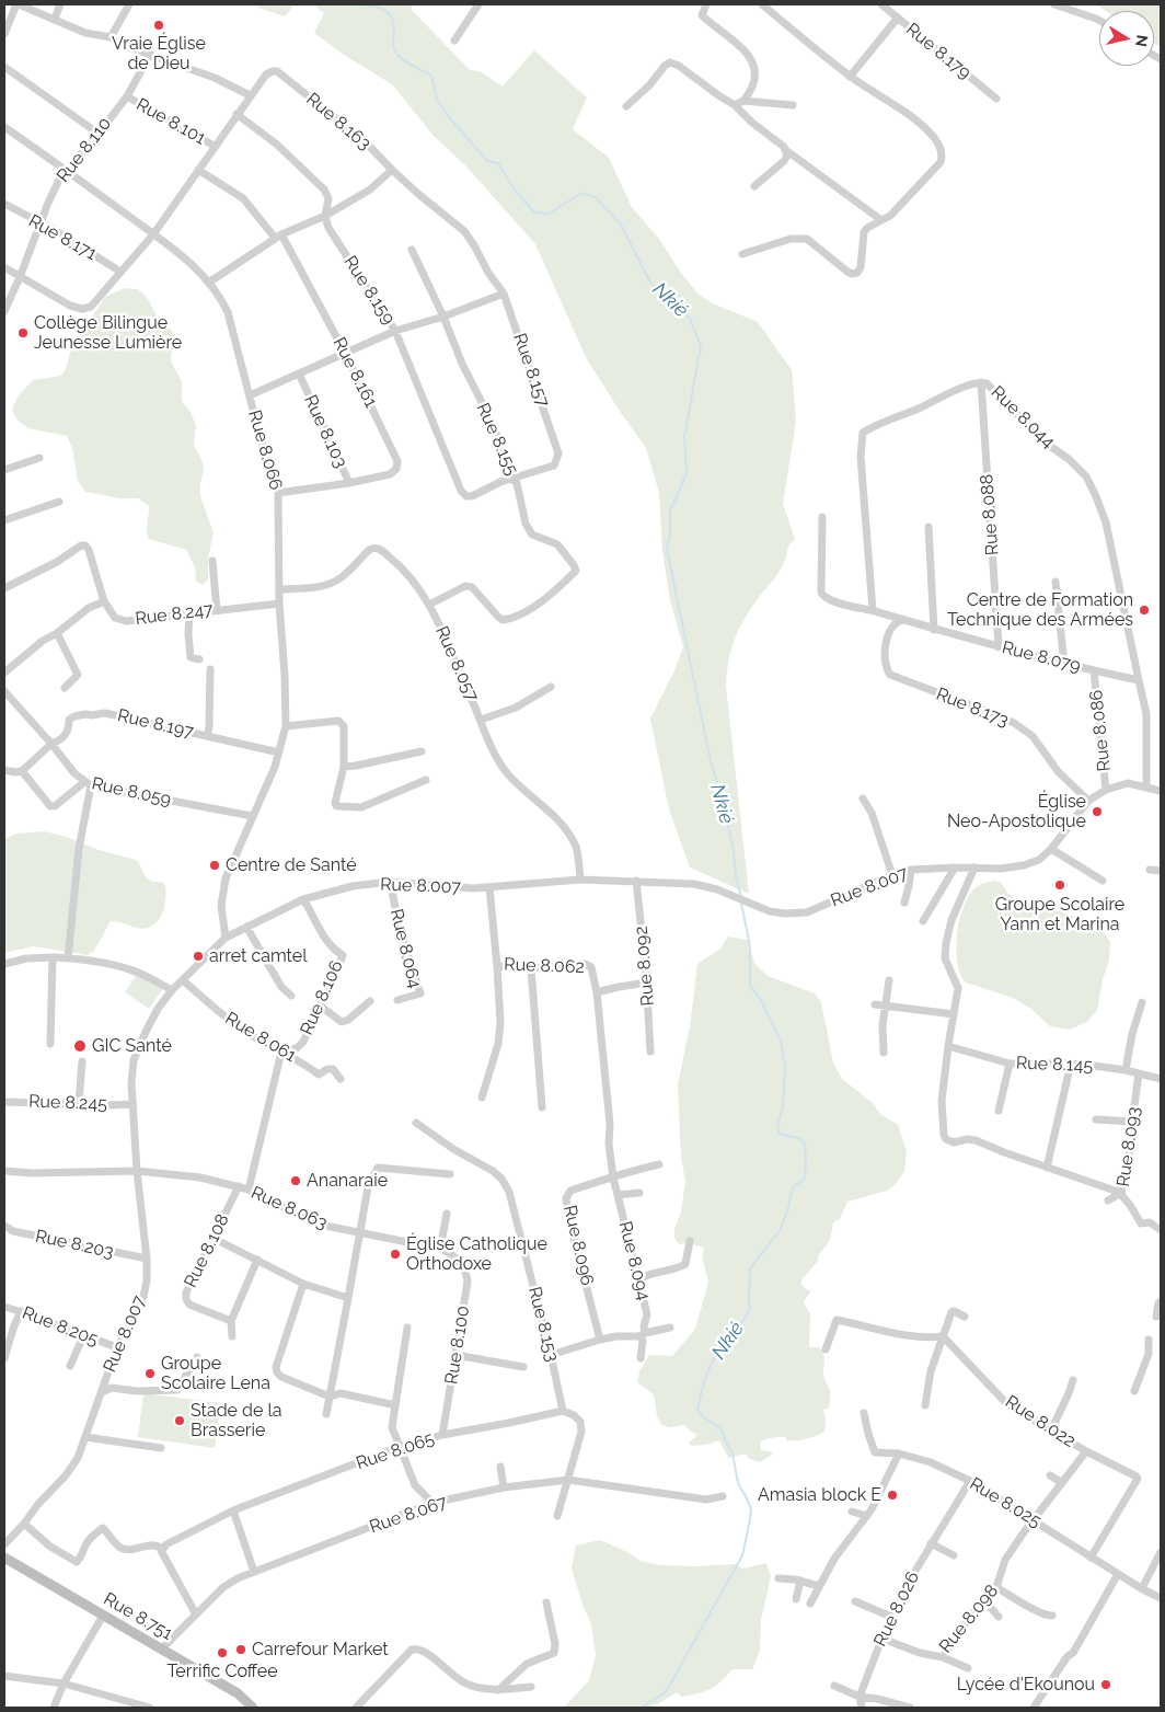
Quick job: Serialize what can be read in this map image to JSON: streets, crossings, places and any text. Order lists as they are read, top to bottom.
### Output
{
  "streets": {
    "main road": ["Rue 8.751"],
    "street": [
      "Rue 8.179",
      "Rue 8.101",
      "Rue 8.163",
      "Rue 8.110",
      "Rue 8.171",
      "Rue 8.159",
      "Rue 8.157",
      "Rue 8.161",
      "Rue 8.044",
      "Rue 8.103",
      "Rue 8.155",
      "Rue 8.066",
      "Rue 8.088",
      "Rue 8.247",
      "Rue 8.079",
      "Rue 8.057",
      "Rue 8.173",
      "Rue 8.197",
      "Rue 8.086",
      "Rue 8.059",
      "Rue 8.007",
      "Rue 8.064",
      "Rue 8.062",
      "Rue 8.092",
      "Rue 8.106",
      "Rue 8.061",
      "Rue 8.145",
      "Rue 8.245",
      "Rue 8.093",
      "Rue 8.063",
      "Rue 8.203",
      "Rue 8.096",
      "Rue 8.108",
      "Rue 8.094",
      "Rue 8.153",
      "Rue 8.205",
      "Rue 8.100",
      "Rue 8.022",
      "Rue 8.065",
      "Rue 8.025",
      "Rue 8.067",
      "Rue 8.026",
      "Rue 8.098"
    ]
  },
  "crossings": [
    ["Rue 8.101", "Rue 8.163"],
    ["Rue 8.101", "Rue 8.110"],
    ["Rue 8.163", "Rue 8.110"],
    ["Rue 8.163", "Rue 8.171"],
    ["Rue 8.163", "Rue 8.159"],
    ["Rue 8.163", "Rue 8.161"],
    ["Rue 8.163", "Rue 8.066"],
    ["Rue 8.110", "Rue 8.171"],
    ["Rue 8.110", "Rue 8.066"],
    ["Rue 8.159", "Rue 8.157"],
    ["Rue 8.159", "Rue 8.155"],
    ["Rue 8.157", "Rue 8.155"],
    ["Rue 8.161", "Rue 8.103"],
    ["Rue 8.044", "Rue 8.088"],
    ["Rue 8.044", "Rue 8.079"],
    ["Rue 8.103", "Rue 8.066"],
    ["Rue 8.155", "Rue 8.057"],
    ["Rue 8.066", "Rue 8.247"],
    ["Rue 8.066", "Rue 8.057"],
    ["Rue 8.066", "Rue 8.197"],
    ["Rue 8.066", "Rue 8.059"],
    ["Rue 8.066", "Rue 8.007"],
    ["Rue 8.088", "Rue 8.079"],
    ["Rue 8.079", "Rue 8.173"],
    ["Rue 8.079", "Rue 8.086"],
    ["Rue 8.057", "Rue 8.007"],
    ["Rue 8.173", "Rue 8.007"],
    ["Rue 8.197", "Rue 8.059"],
    ["Rue 8.086", "Rue 8.007"],
    ["Rue 8.007", "Rue 8.064"],
    ["Rue 8.007", "Rue 8.062"],
    ["Rue 8.007", "Rue 8.092"],
    ["Rue 8.007", "Rue 8.106"],
    ["Rue 8.007", "Rue 8.061"],
    ["Rue 8.007", "Rue 8.245"],
    ["Rue 8.007", "Rue 8.063"],
    ["Rue 8.007", "Rue 8.203"],
    ["Rue 8.007", "Rue 8.205"],
    ["Rue 8.062", "Rue 8.092"],
    ["Rue 8.062", "Rue 8.094"],
    ["Rue 8.106", "Rue 8.061"],
    ["Rue 8.145", "Rue 8.093"],
    ["Rue 8.063", "Rue 8.108"],
    ["Rue 8.063", "Rue 8.100"],
    ["Rue 8.096", "Rue 8.094"],
    ["Rue 8.153", "Rue 8.065"],
    ["Rue 8.100", "Rue 8.065"],
    ["Rue 8.022", "Rue 8.025"],
    ["Rue 8.022", "Rue 8.098"],
    ["Rue 8.025", "Rue 8.026"],
    ["Rue 8.025", "Rue 8.098"],
    ["Rue 8.067", "Rue 8.751"],
    ["Rue 8.026", "Rue 8.098"]
  ],
  "water": ["Nkié"],
  "places": [
    "Vraie Église de Dieu",
    "Collège Bilingue Jeunesse Lumière",
    "Centre de Formation Technique des Armées",
    "Église Neo-Apostolique",
    "Centre de Santé",
    "Groupe Scolaire Yann et Marina",
    "arret camtel",
    "GIC Santé",
    "Ananaraie",
    "Église Catholique Orthodoxe",
    "Groupe Scolaire Lena",
    "Stade de la Brasserie",
    "Amasia block E",
    "Carrefour Market",
    "Terrific Coffee",
    "Lycée d'Ekounou"
  ],
  "north": "right"
}
